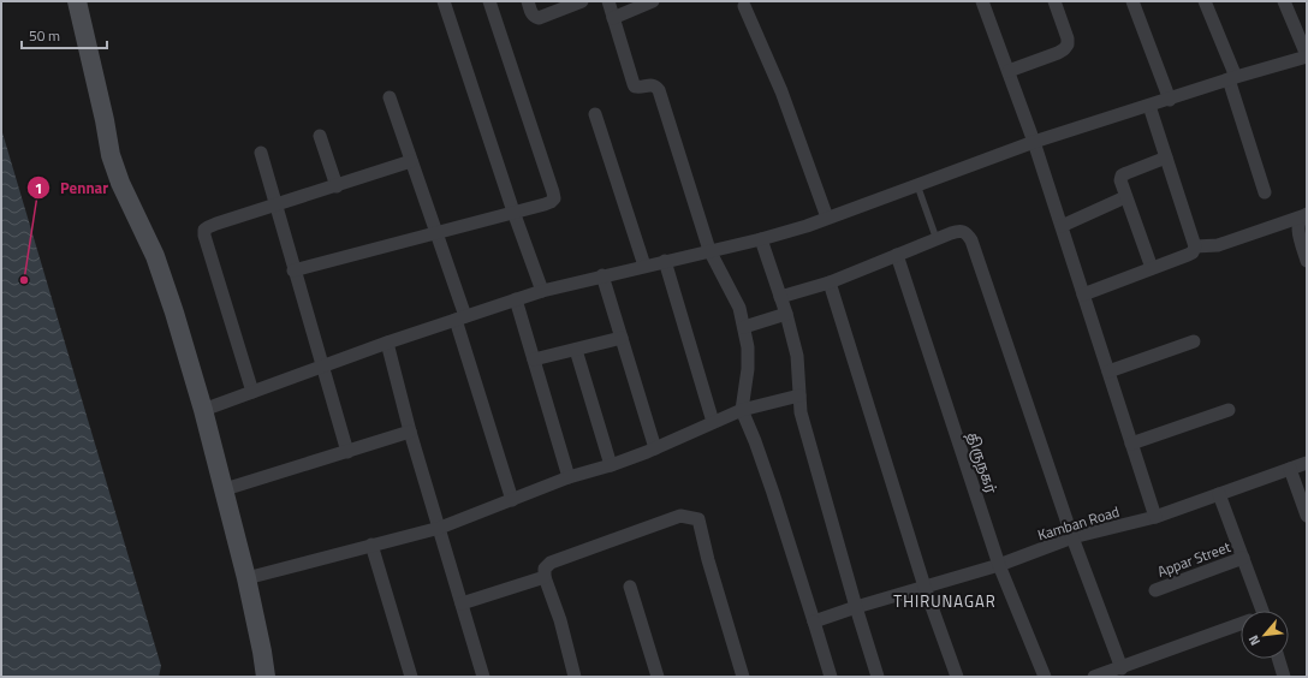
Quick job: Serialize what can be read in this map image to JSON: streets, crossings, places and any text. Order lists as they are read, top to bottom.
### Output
{
  "streets": {
    "street": ["திருநகர்", "Kamban Road", "Appar Street"]
  },
  "crossings": [
    ["திருநகர்", "Kamban Road"]
  ],
  "districts": ["THIRUNAGAR"],
  "places": ["Pennar"],
  "scale_bar": "50 m",
  "north": "bottom left"
}
